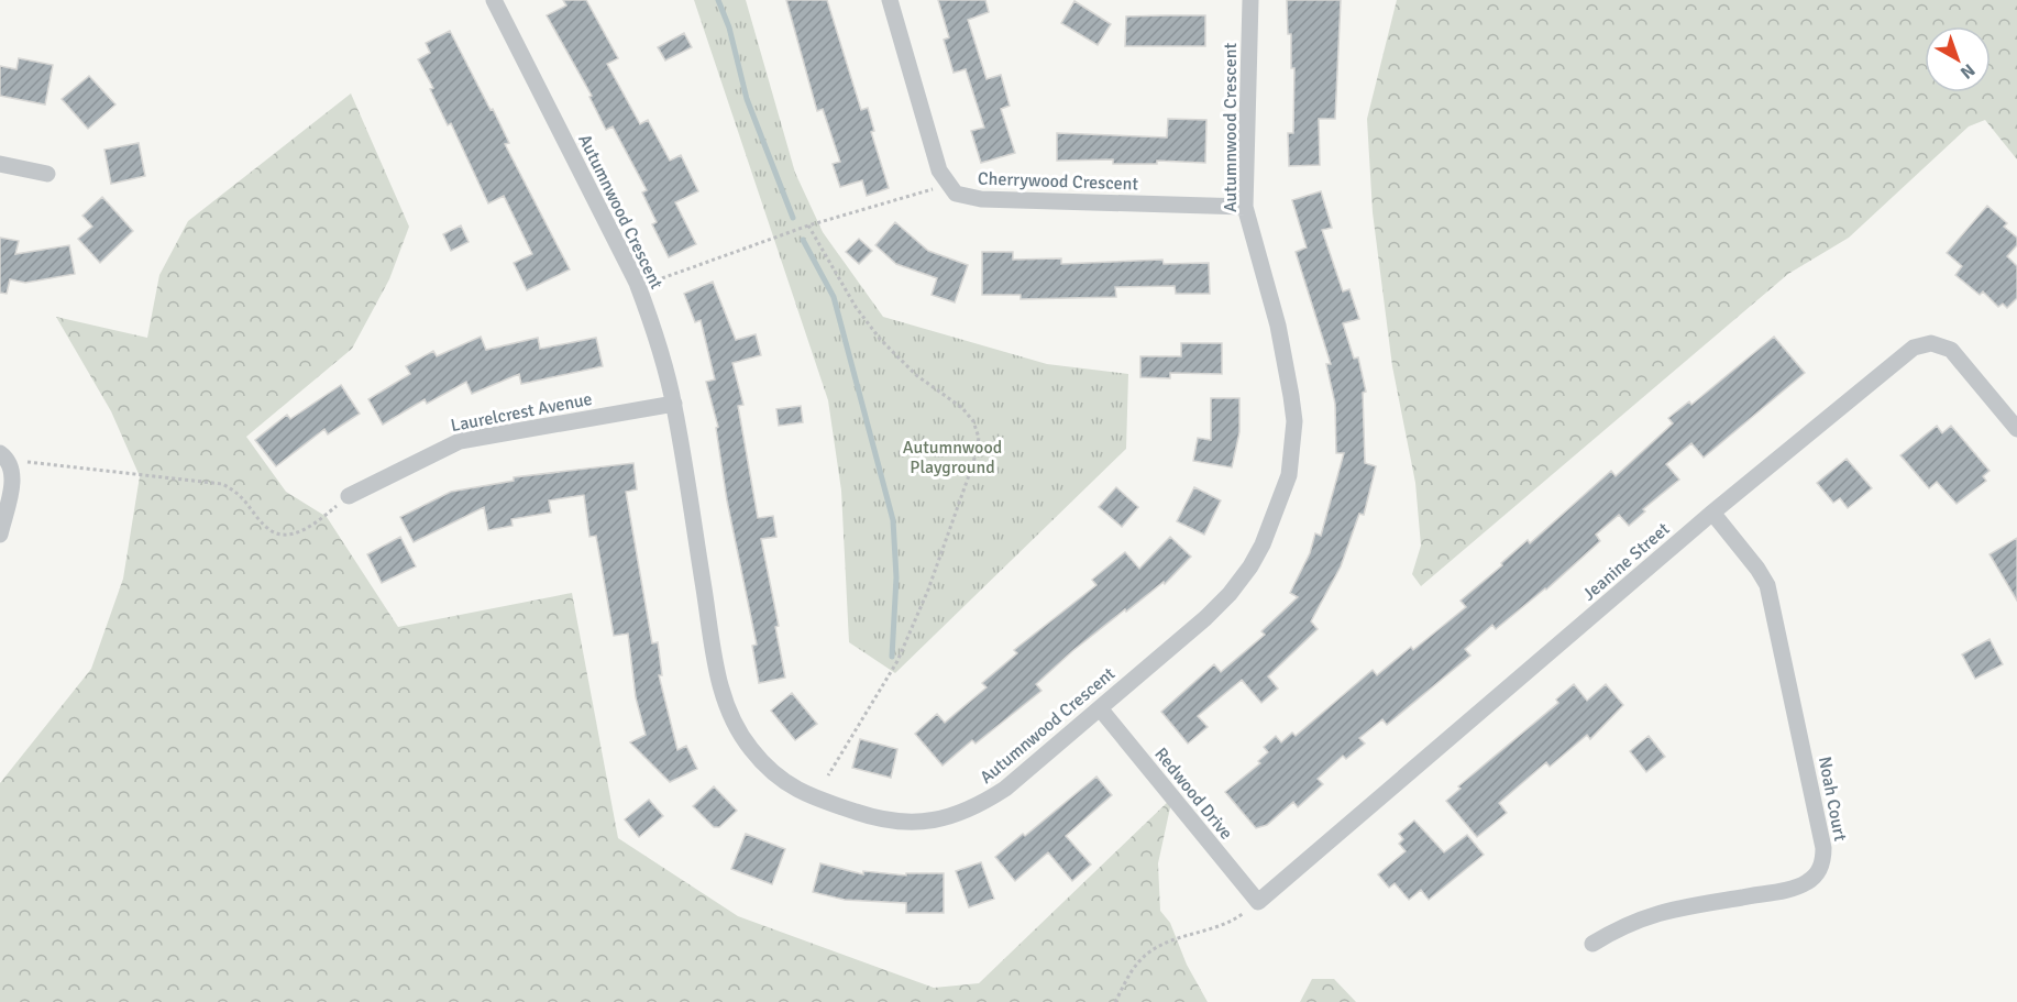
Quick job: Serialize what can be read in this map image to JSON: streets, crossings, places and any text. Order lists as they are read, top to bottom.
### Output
{
  "streets": {
    "street": [
      "Autumnwood Crescent",
      "Cherrywood Crescent",
      "Laurelcrest Avenue",
      "Jeanine Street",
      "Redwood Drive",
      "Noah Court"
    ]
  },
  "crossings": [
    ["Autumnwood Crescent", "Cherrywood Crescent"],
    ["Autumnwood Crescent", "Laurelcrest Avenue"],
    ["Autumnwood Crescent", "Redwood Drive"],
    ["Jeanine Street", "Redwood Drive"],
    ["Jeanine Street", "Noah Court"]
  ],
  "parks": ["Autumnwood Playground"],
  "north": "bottom right"
}
